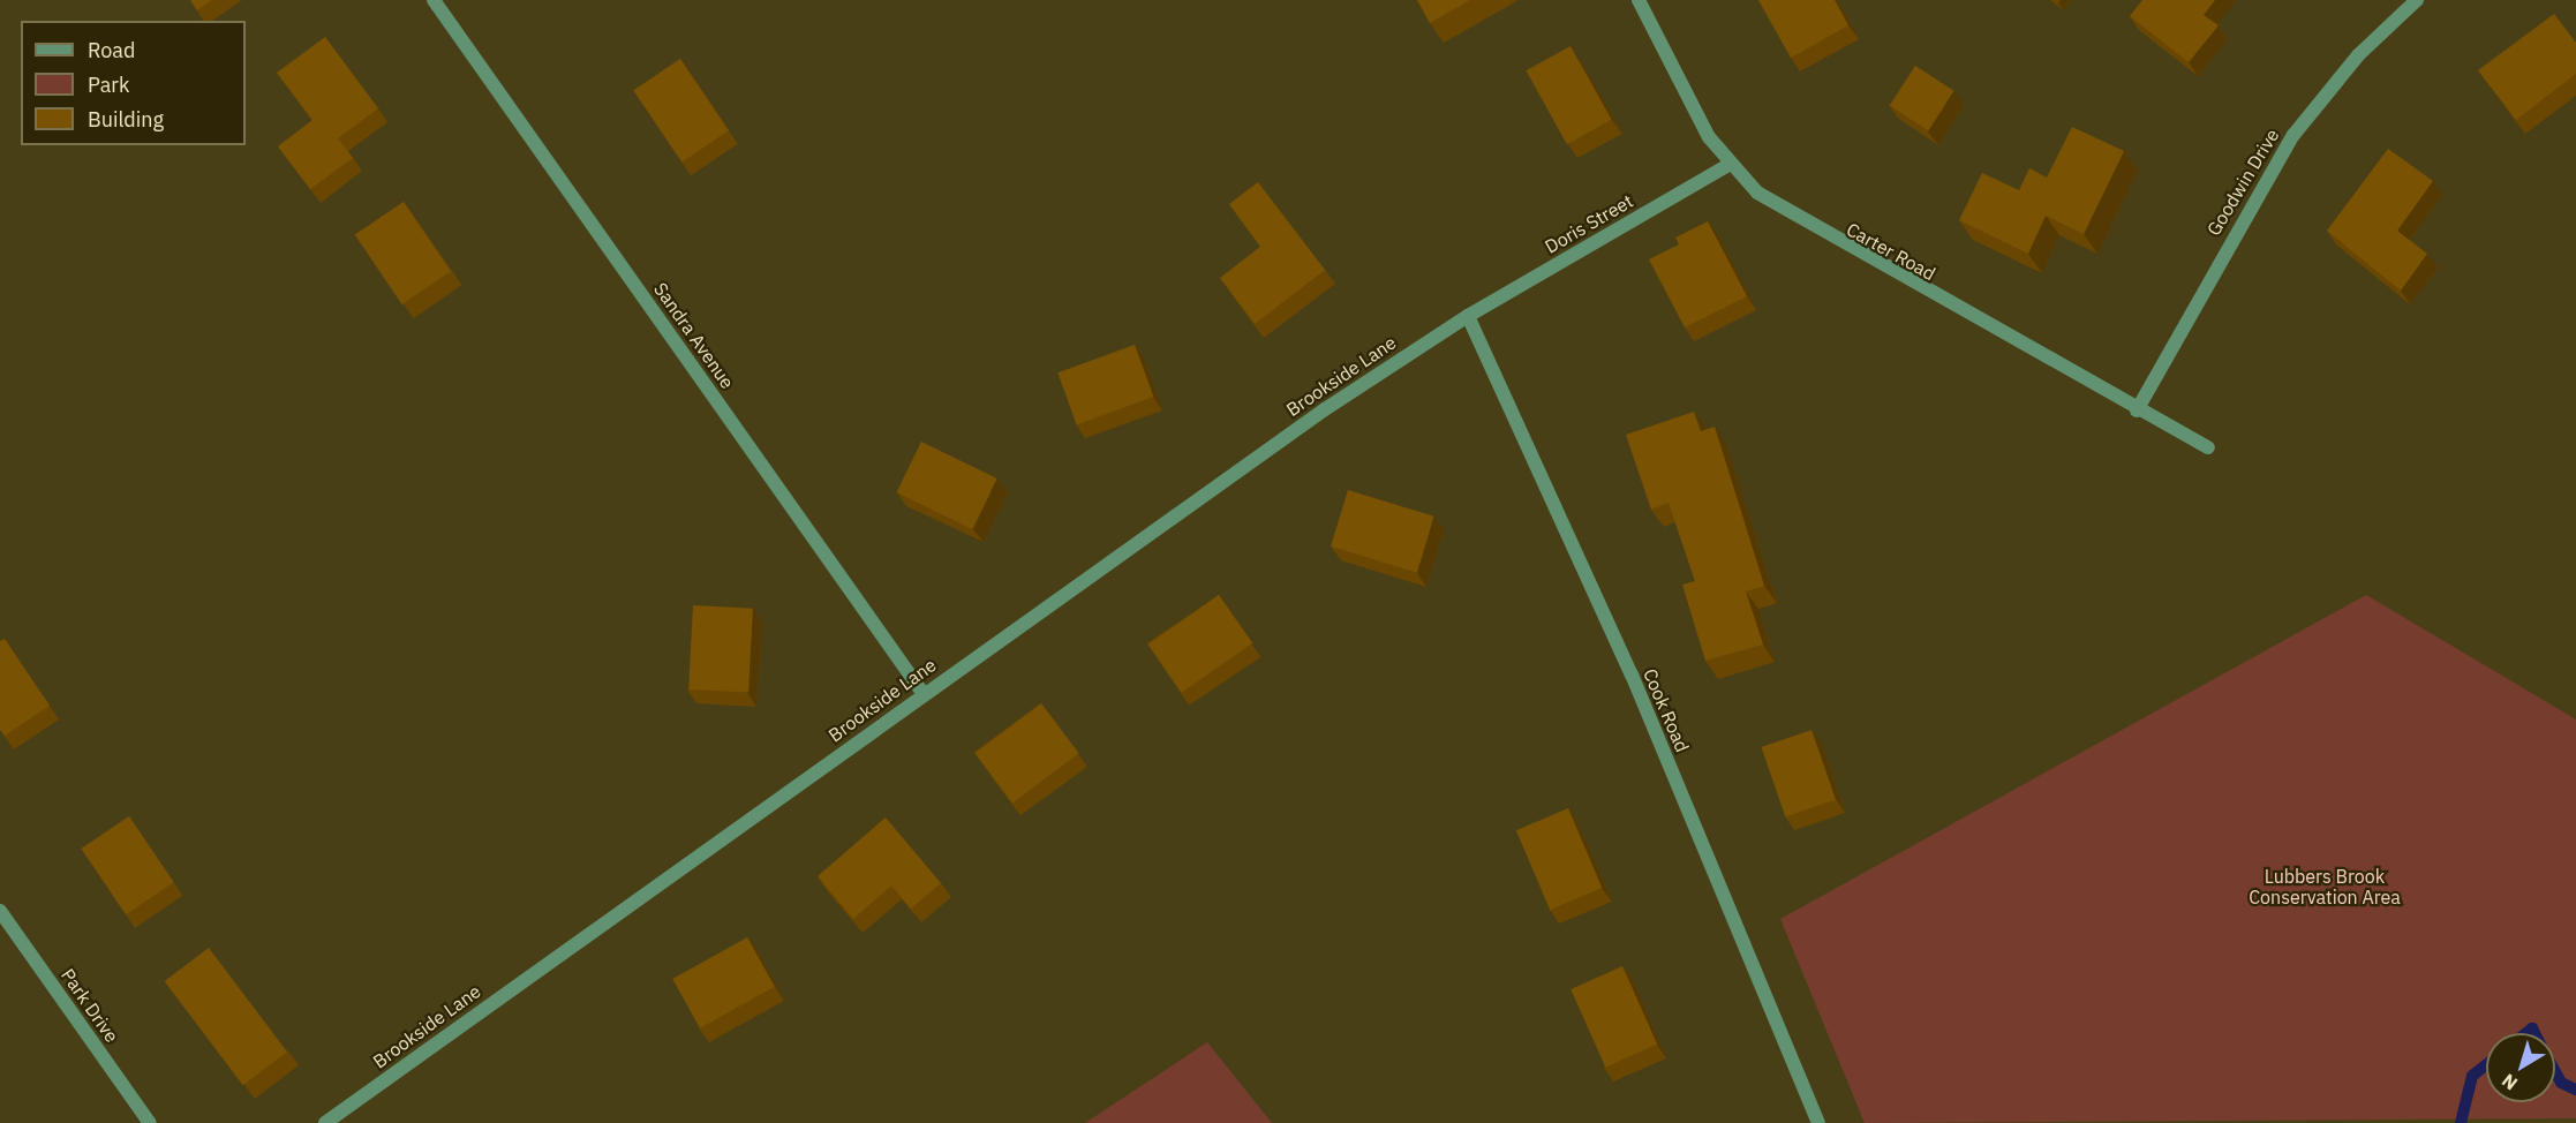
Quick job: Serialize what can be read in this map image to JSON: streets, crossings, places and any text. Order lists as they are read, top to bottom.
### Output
{
  "streets": {
    "street": [
      "Goodwin Drive",
      "Doris Street",
      "Carter Road",
      "Sandra Avenue",
      "Brookside Lane",
      "Cook Road",
      "Park Drive"
    ]
  },
  "crossings": [
    ["Goodwin Drive", "Carter Road"],
    ["Doris Street", "Carter Road"],
    ["Doris Street", "Brookside Lane"],
    ["Doris Street", "Cook Road"],
    ["Sandra Avenue", "Brookside Lane"],
    ["Brookside Lane", "Cook Road"]
  ],
  "parks": ["Lubbers Brook Conservation Area"],
  "legend": ["Road", "Park", "Building"],
  "north": "bottom left"
}
